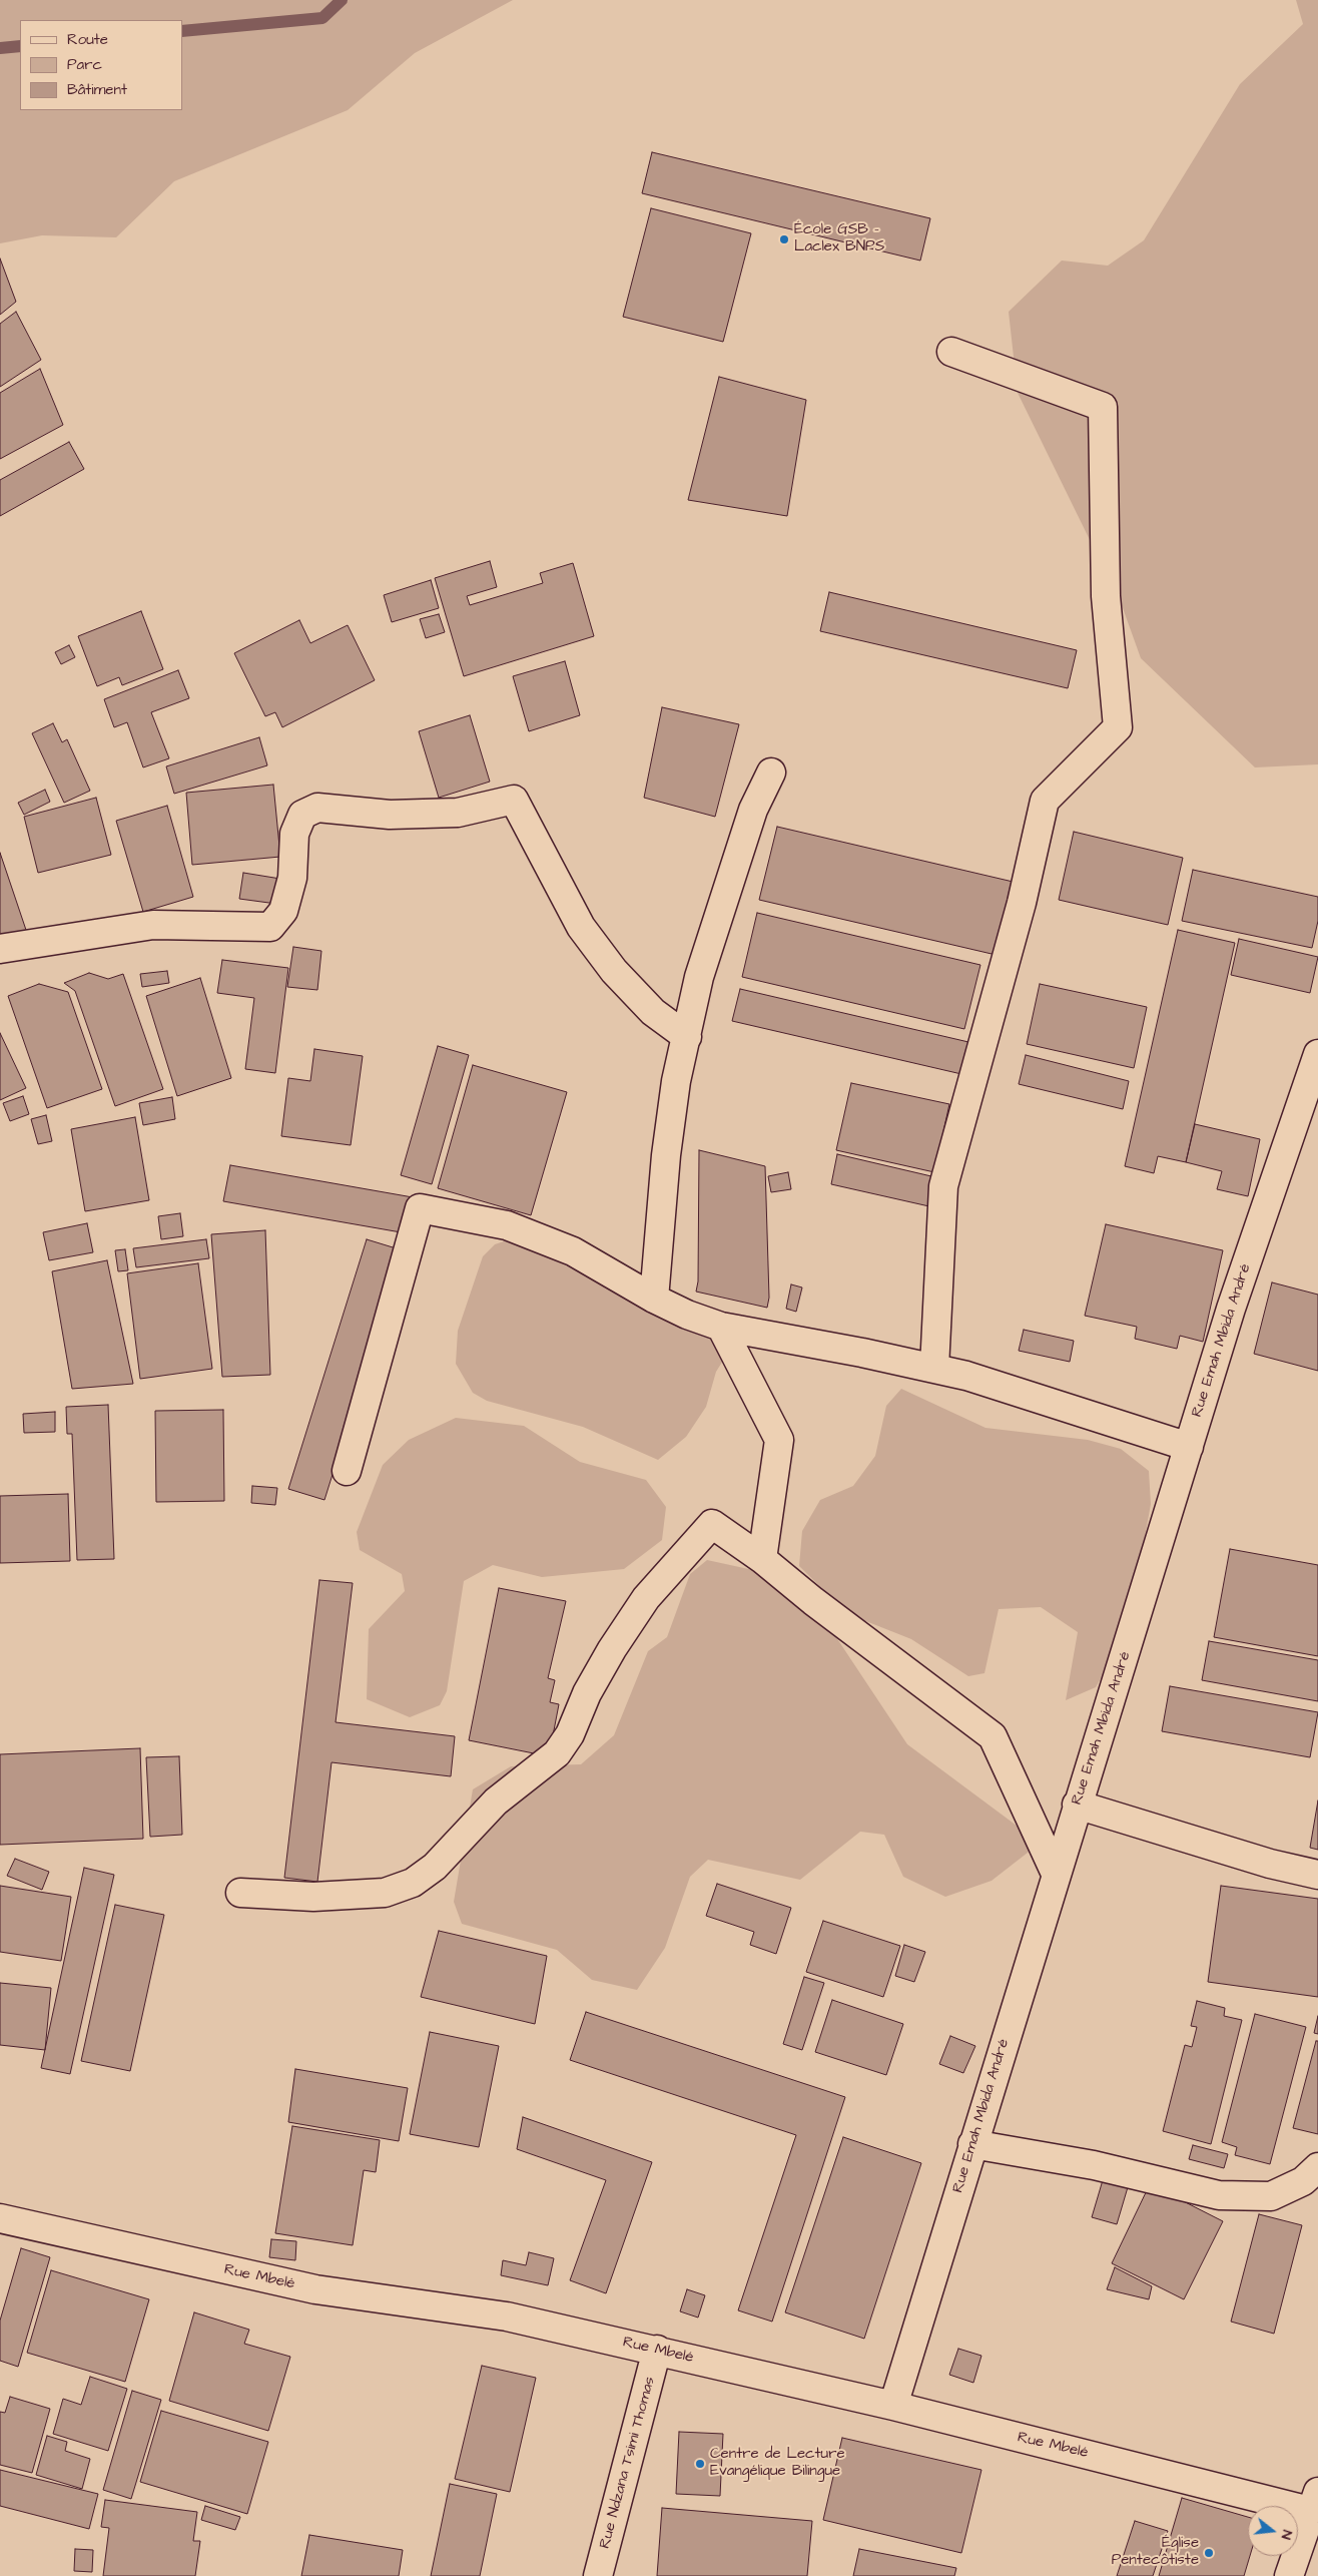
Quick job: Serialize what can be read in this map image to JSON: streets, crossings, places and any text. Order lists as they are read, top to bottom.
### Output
{
  "streets": {
    "street": ["Rue Emah Mbida André", "Rue Mbelé", "Rue Ndzana Tsimi Thomas"]
  },
  "crossings": [
    ["Rue Emah Mbida André", "Rue Mbelé"],
    ["Rue Mbelé", "Rue Ndzana Tsimi Thomas"]
  ],
  "places": ["École GSB - Laclex BNPS", "Centre de Lecture Evangélique Bilingue", "Église Pentecôtiste"],
  "legend": ["Route", "Parc", "Bâtiment"],
  "north": "right"
}
